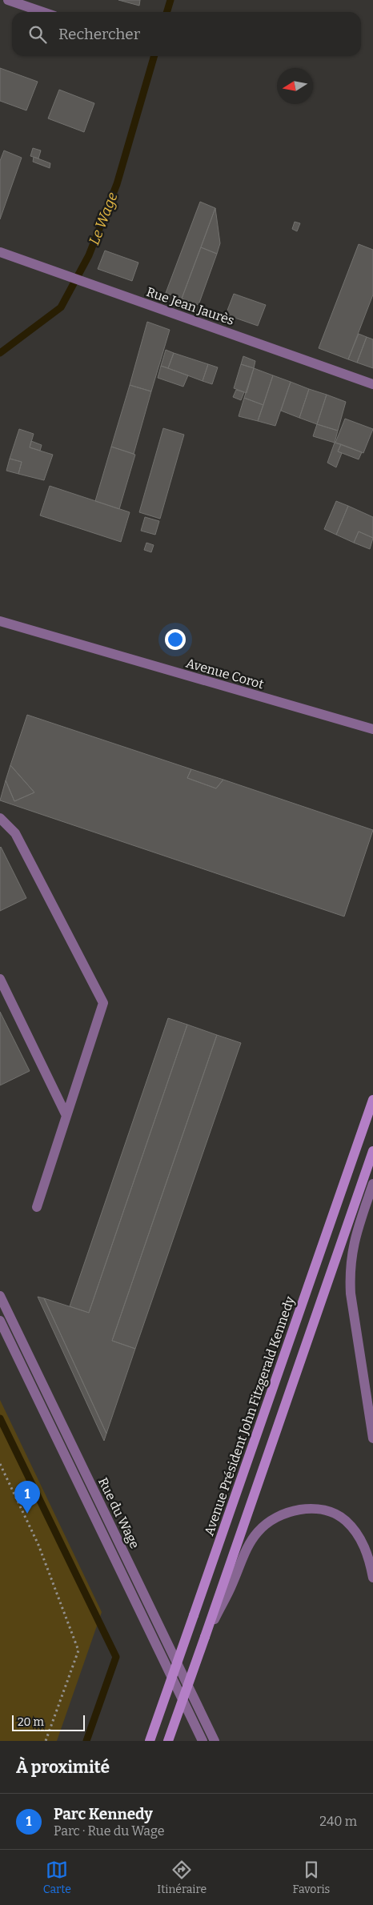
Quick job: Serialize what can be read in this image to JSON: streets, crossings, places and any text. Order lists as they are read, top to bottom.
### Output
{
  "streets": {
    "main road": ["Avenue Président John Fitzgerald Kennedy"],
    "street": ["Rue Jean Jaurès", "Avenue Corot", "Rue du Wage"]
  },
  "water": ["Le Wage"],
  "scale_bar": "20 m",
  "north": "left",
  "page": {
    "search": "Rechercher",
    "pins": "1",
    "scale": "20 m",
    "heading": "À proximité",
    "list": [
      {
        "mark": "1",
        "name": "Parc Kennedy",
        "note": "Parc · Rue du Wage",
        "value": "240 m"
      }
    ],
    "nav": ["Carte", "Itinéraire", "Favoris"]
  }
}
